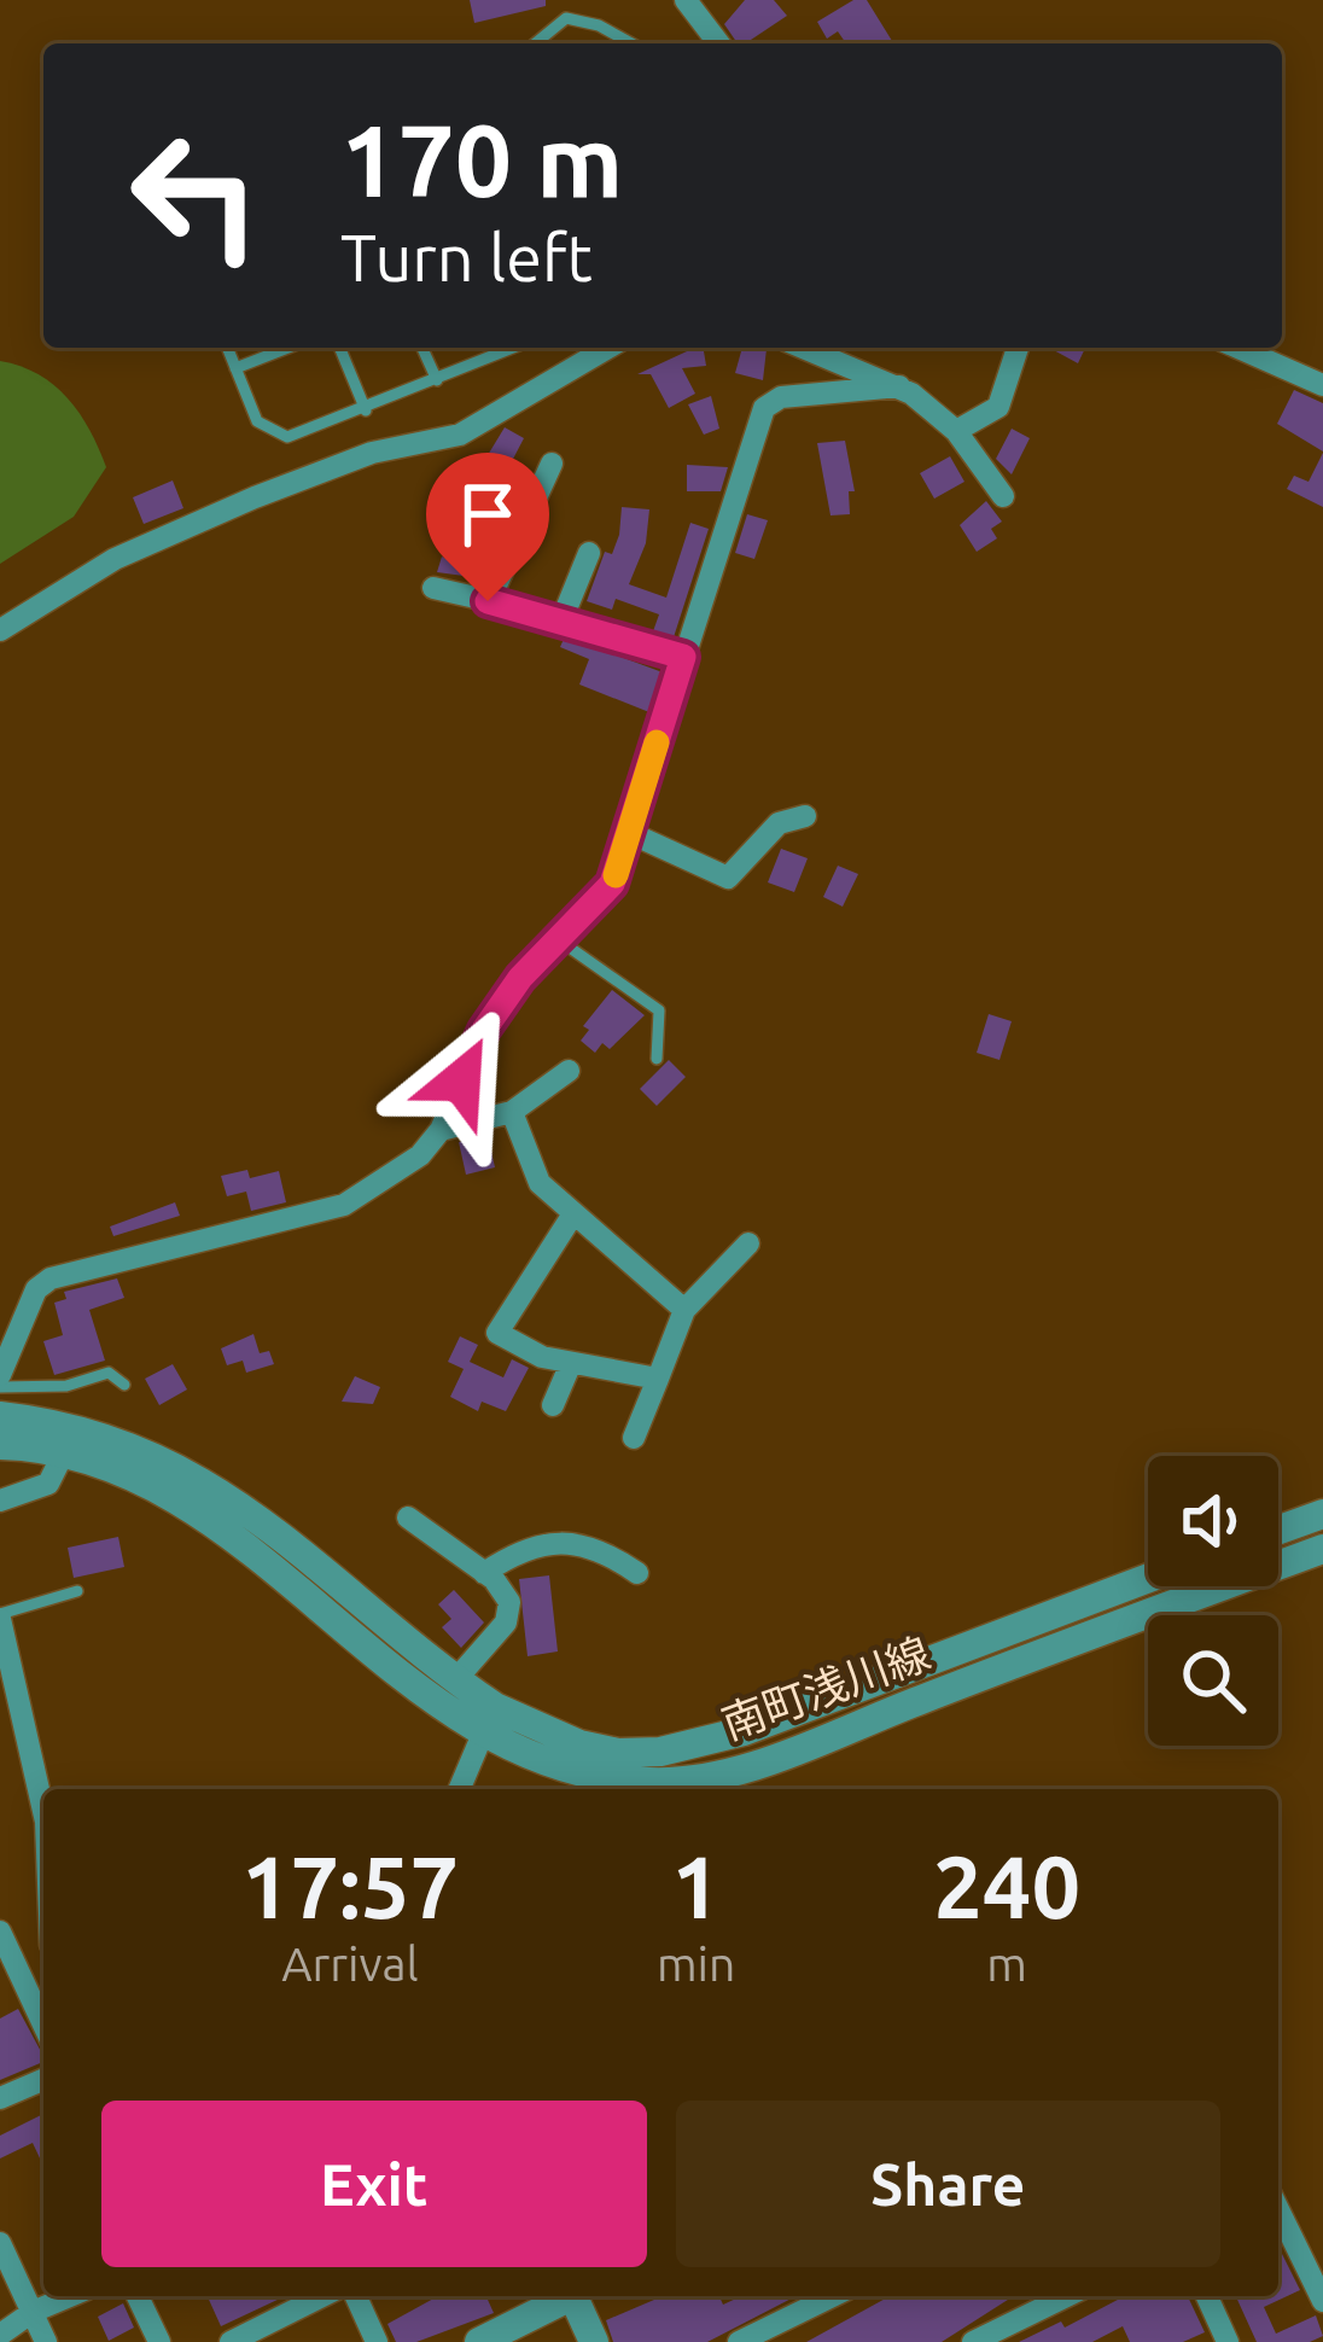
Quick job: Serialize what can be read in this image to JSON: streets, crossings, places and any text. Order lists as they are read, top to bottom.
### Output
{
  "streets": {
    "street": ["南町浅川線"]
  },
  "page": {
    "turn": ["170 m", "Turn left"],
    "eta": [
      "17:57",
      "Arrival",
      "1",
      "min",
      "240",
      "m"
    ],
    "buttons": ["Exit", "Share"]
  }
}
